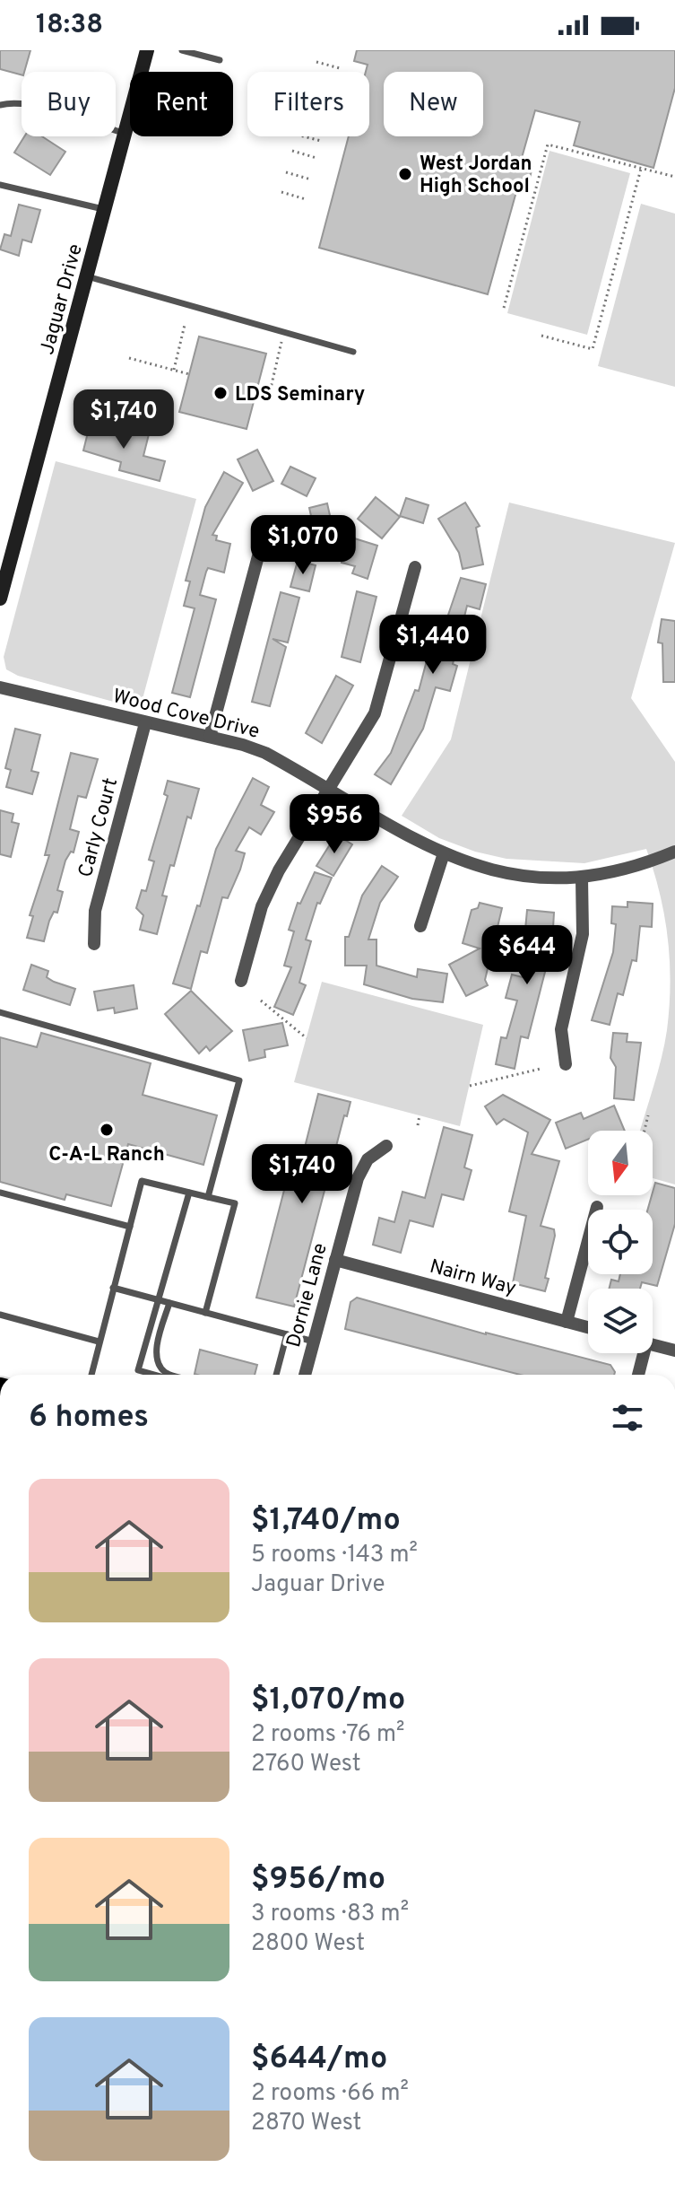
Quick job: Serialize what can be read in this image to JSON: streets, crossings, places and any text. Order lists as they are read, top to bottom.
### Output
{
  "streets": {
    "main road": ["Jaguar Drive"],
    "street": [
      "Wood Cove Drive",
      "Carly Court",
      "Nairn Way",
      "Dornie Lane"
    ]
  },
  "crossings": [
    ["Wood Cove Drive", "Carly Court"],
    ["Nairn Way", "Dornie Lane"]
  ],
  "places": ["West Jordan High School", "LDS Seminary", "C-A-L Ranch"],
  "north": "bottom",
  "page": {
    "status": "18:38",
    "chip": [
      "Buy",
      "Rent",
      "Filters",
      "New"
    ],
    "price": [
      "$1,740",
      "$1,070",
      "$1,440",
      "$956",
      "$644",
      "$1,740"
    ],
    "heading": "6 homes",
    "list": [
      {
        "name": "$1,740/mo",
        "note": "5 rooms · 143 m² · Jaguar Drive"
      },
      {
        "name": "$1,070/mo",
        "note": "2 rooms · 76 m² · 2760 West"
      },
      {
        "name": "$956/mo",
        "note": "3 rooms · 83 m² · 2800 West"
      },
      {
        "name": "$644/mo",
        "note": "2 rooms · 66 m² · 2870 West"
      }
    ]
  }
}
